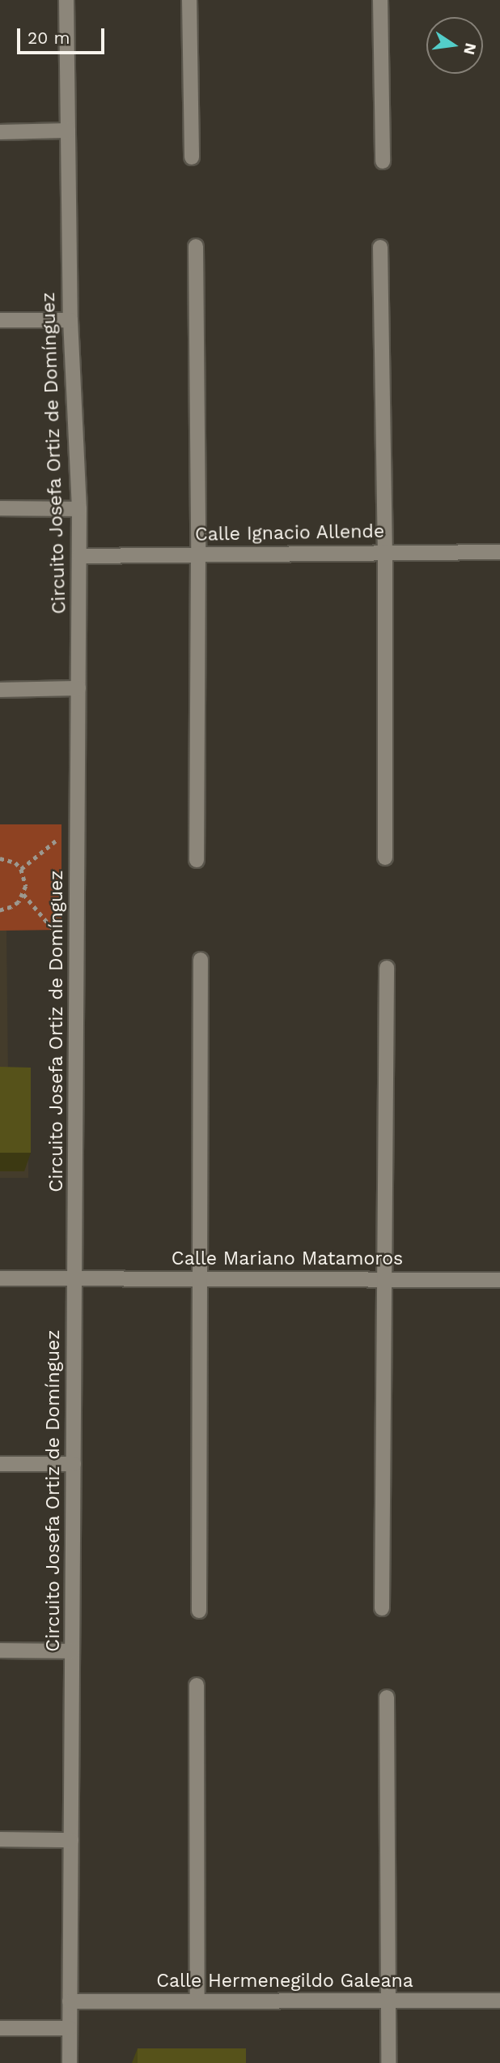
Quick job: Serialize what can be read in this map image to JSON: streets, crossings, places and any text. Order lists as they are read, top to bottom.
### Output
{
  "streets": {
    "street": [
      "Circuito Josefa Ortiz de Domínguez",
      "Calle Ignacio Allende",
      "Calle Mariano Matamoros",
      "Calle Hermenegildo Galeana"
    ]
  },
  "crossings": [
    ["Circuito Josefa Ortiz de Domínguez", "Calle Ignacio Allende"],
    ["Circuito Josefa Ortiz de Domínguez", "Calle Mariano Matamoros"],
    ["Circuito Josefa Ortiz de Domínguez", "Calle Hermenegildo Galeana"]
  ],
  "scale_bar": "20 m",
  "north": "right"
}
